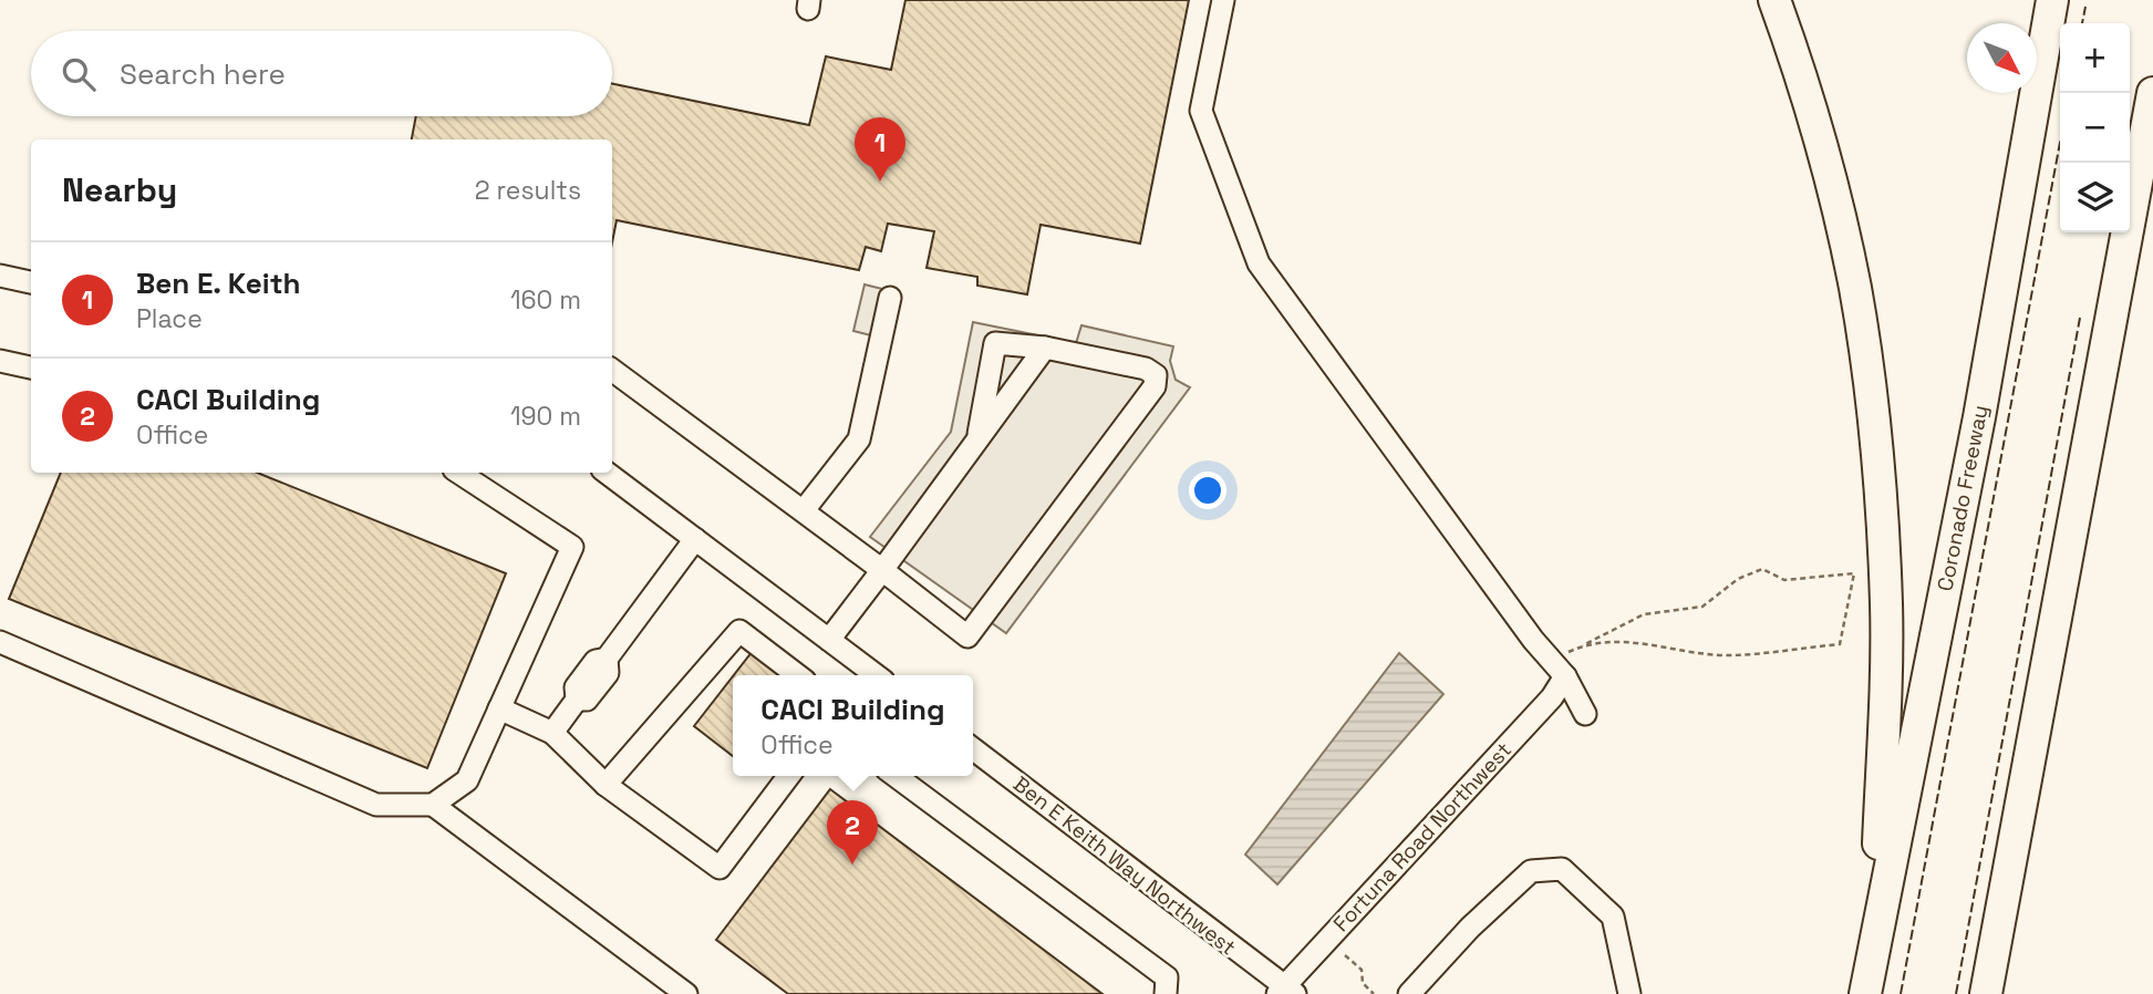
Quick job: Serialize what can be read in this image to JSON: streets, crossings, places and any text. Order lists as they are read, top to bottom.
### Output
{
  "streets": {
    "highway": ["Coronado Freeway"],
    "street": ["Fortuna Road Northwest", "Ben E Keith Way Northwest"]
  },
  "crossings": [
    ["Fortuna Road Northwest", "Ben E Keith Way Northwest"]
  ],
  "north": "bottom right",
  "page": {
    "map_buttons": ["+", "−"],
    "search": "Search here",
    "pins": ["1", "2"],
    "heading": ["Nearby", "2 results"],
    "list": [
      {
        "mark": "1",
        "name": "Ben E. Keith",
        "note": "Place",
        "value": "160 m"
      },
      {
        "mark": "2",
        "name": "CACI Building",
        "note": "Office",
        "value": "190 m"
      }
    ],
    "popup": ["CACI Building", "Office"]
  }
}
